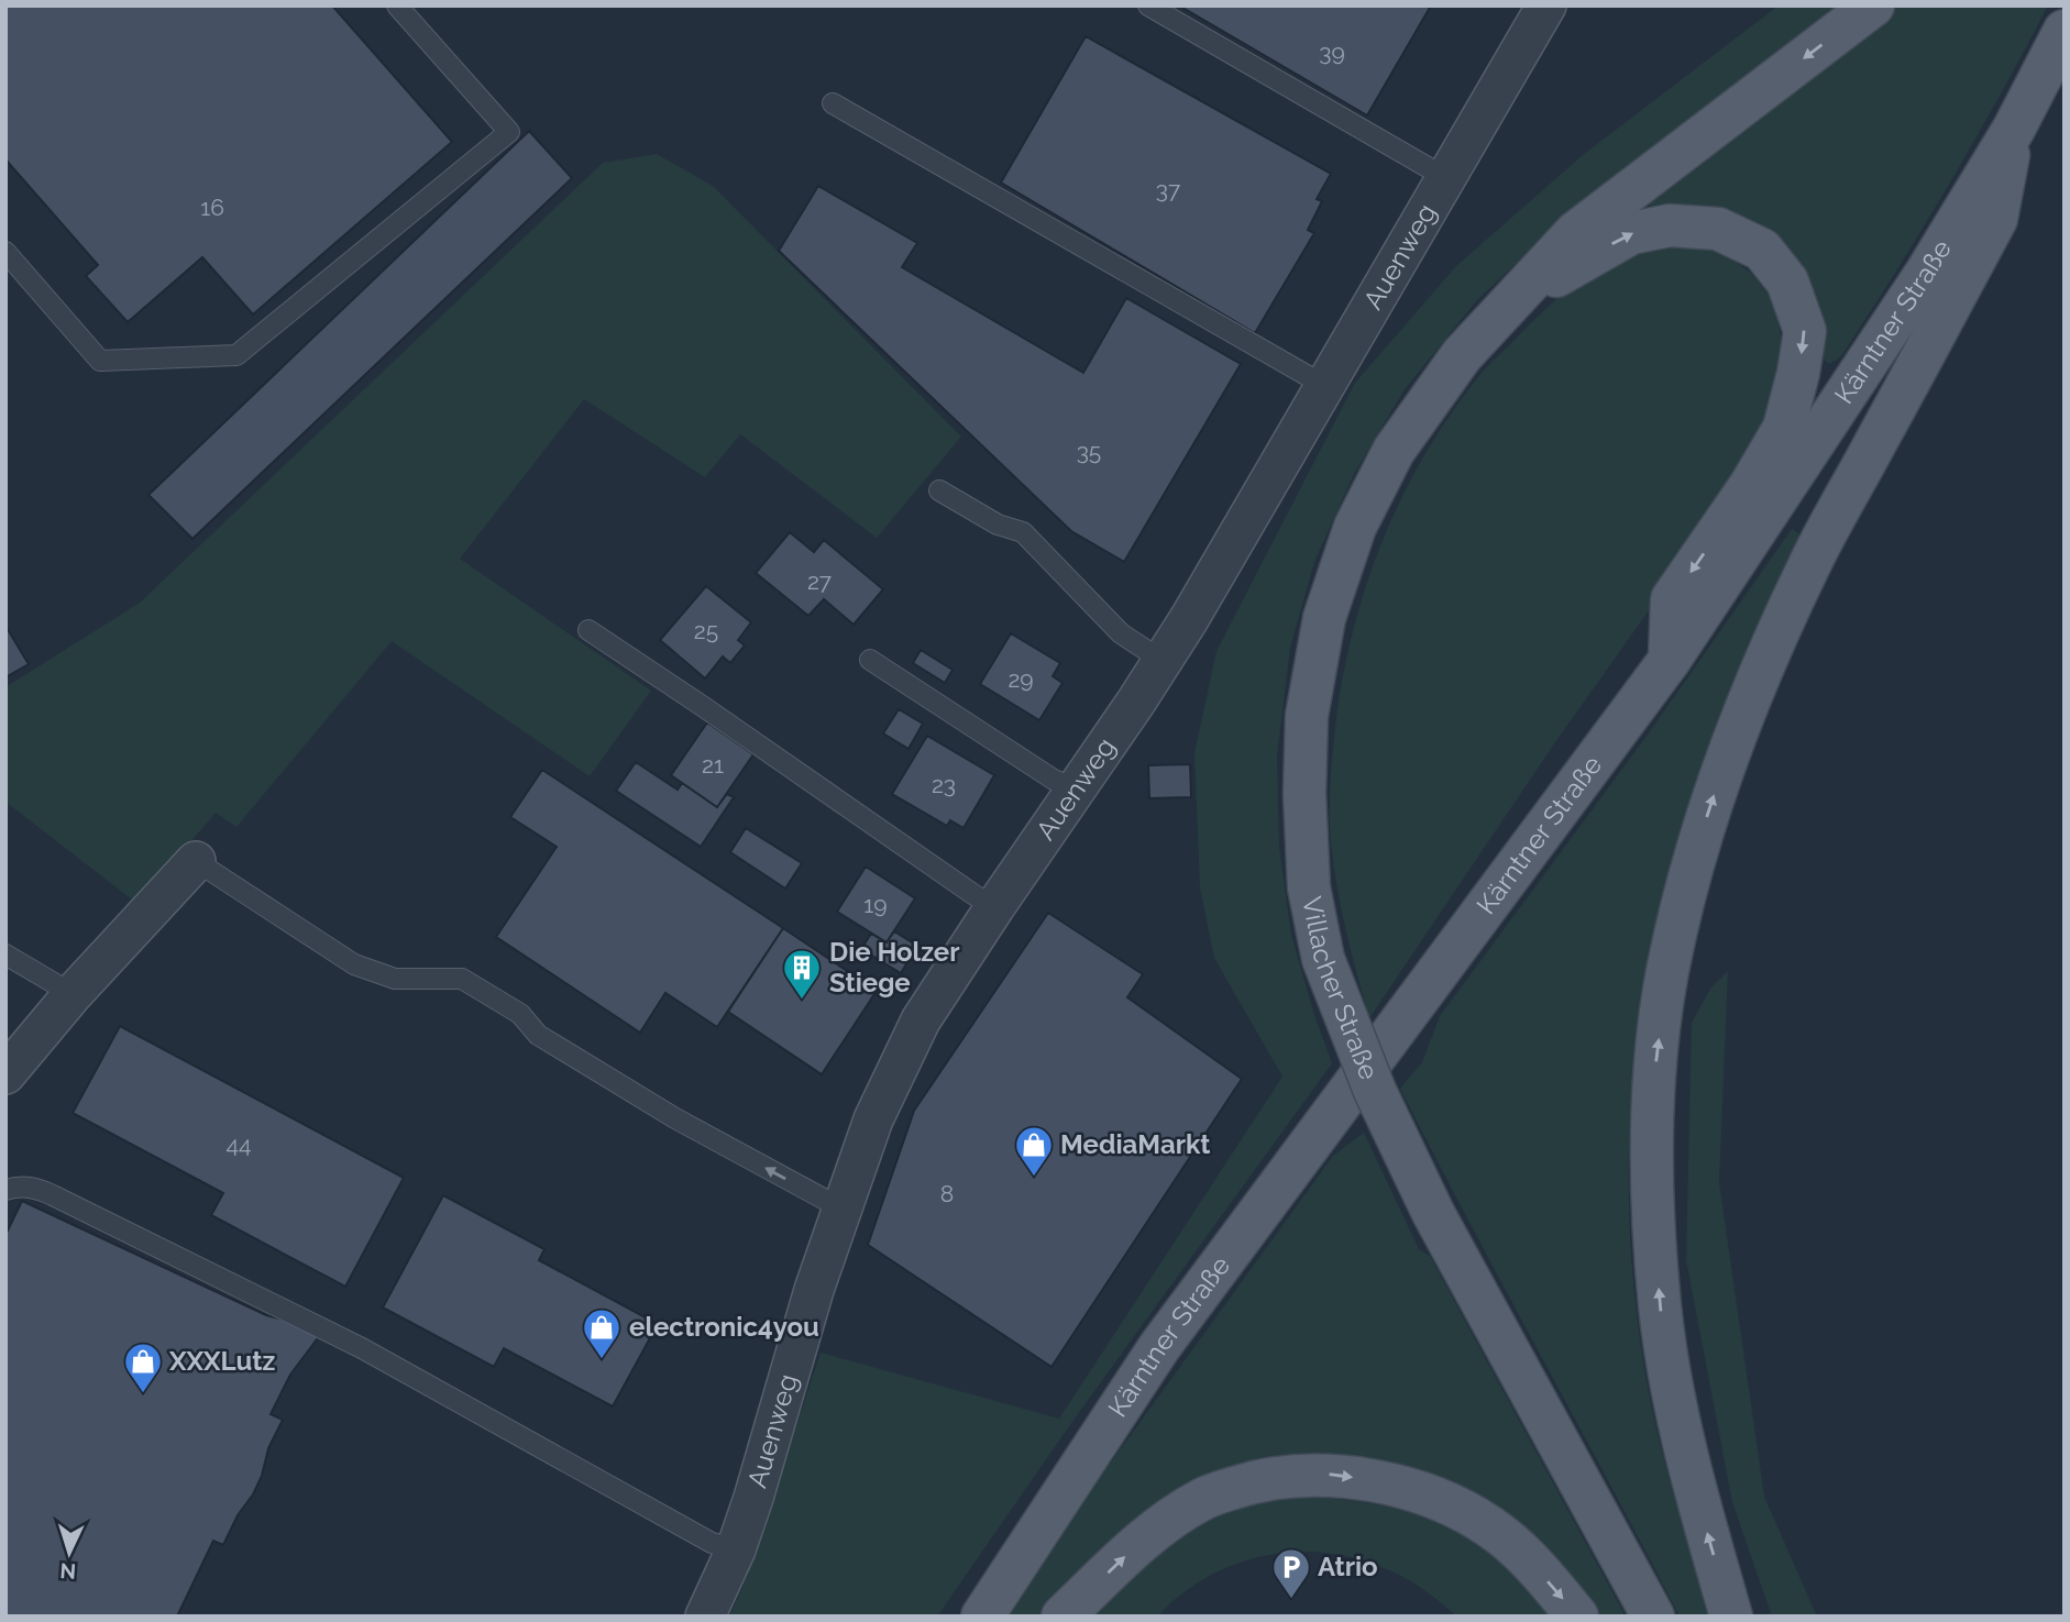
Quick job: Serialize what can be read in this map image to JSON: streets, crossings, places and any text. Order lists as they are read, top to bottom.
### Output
{
  "streets": {
    "main road": ["Kärntner Straße", "Villacher Straße"],
    "street": ["Auenweg"]
  },
  "places": {
    "building": ["Die Holzer Stiege"],
    "shop": ["MediaMarkt", "electronic4you", "XXXLutz"],
    "parking": ["Atrio"]
  },
  "house_numbers": [
    "39",
    "37",
    "16",
    "35",
    "27",
    "25",
    "29",
    "21",
    "23",
    "19",
    "44",
    "8"
  ],
  "north": "bottom"
}
